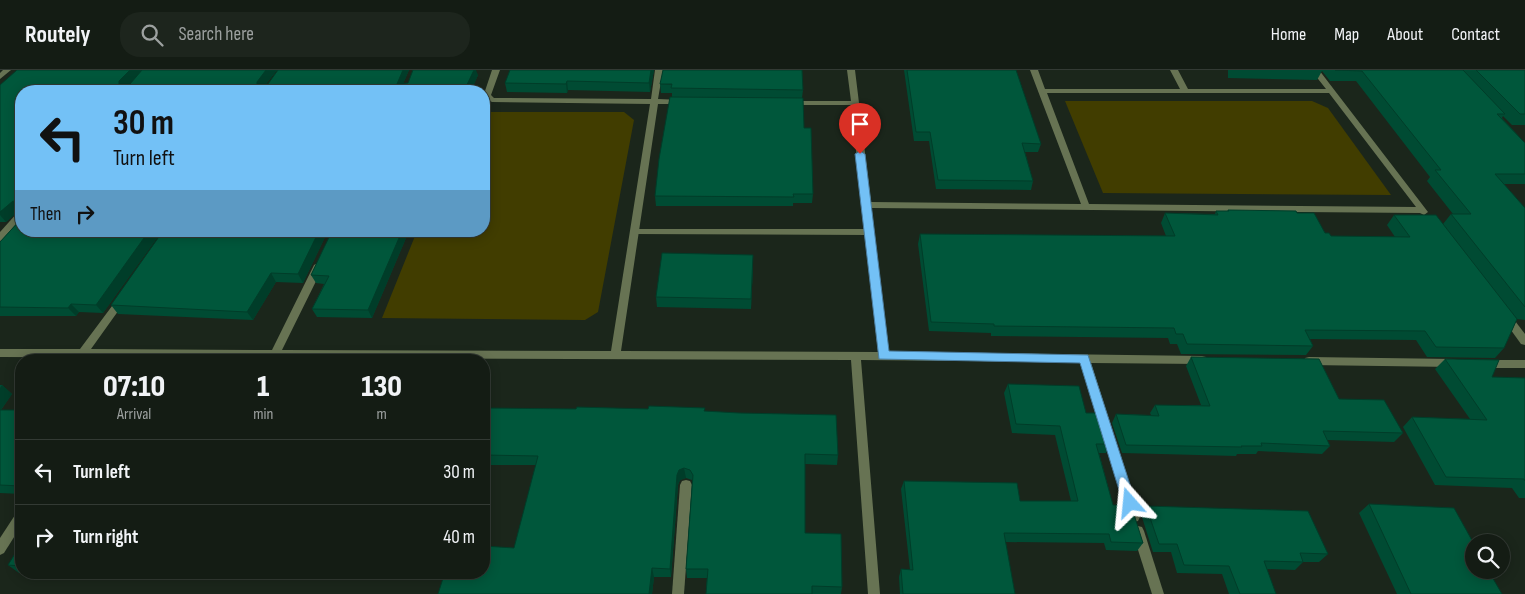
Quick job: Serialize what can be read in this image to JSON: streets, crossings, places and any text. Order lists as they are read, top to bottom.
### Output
{
  "page": {
    "header": "Routely",
    "search": "Search here",
    "nav": [
      "Home",
      "Map",
      "About",
      "Contact"
    ],
    "turn": ["30 m", "Turn left"],
    "then": "Then",
    "eta": [
      "07:10",
      "Arrival",
      "1",
      "min",
      "130",
      "m"
    ],
    "list": [
      {
        "name": "Turn left",
        "value": "30 m"
      },
      {
        "name": "Turn right",
        "value": "40 m"
      }
    ]
  }
}
